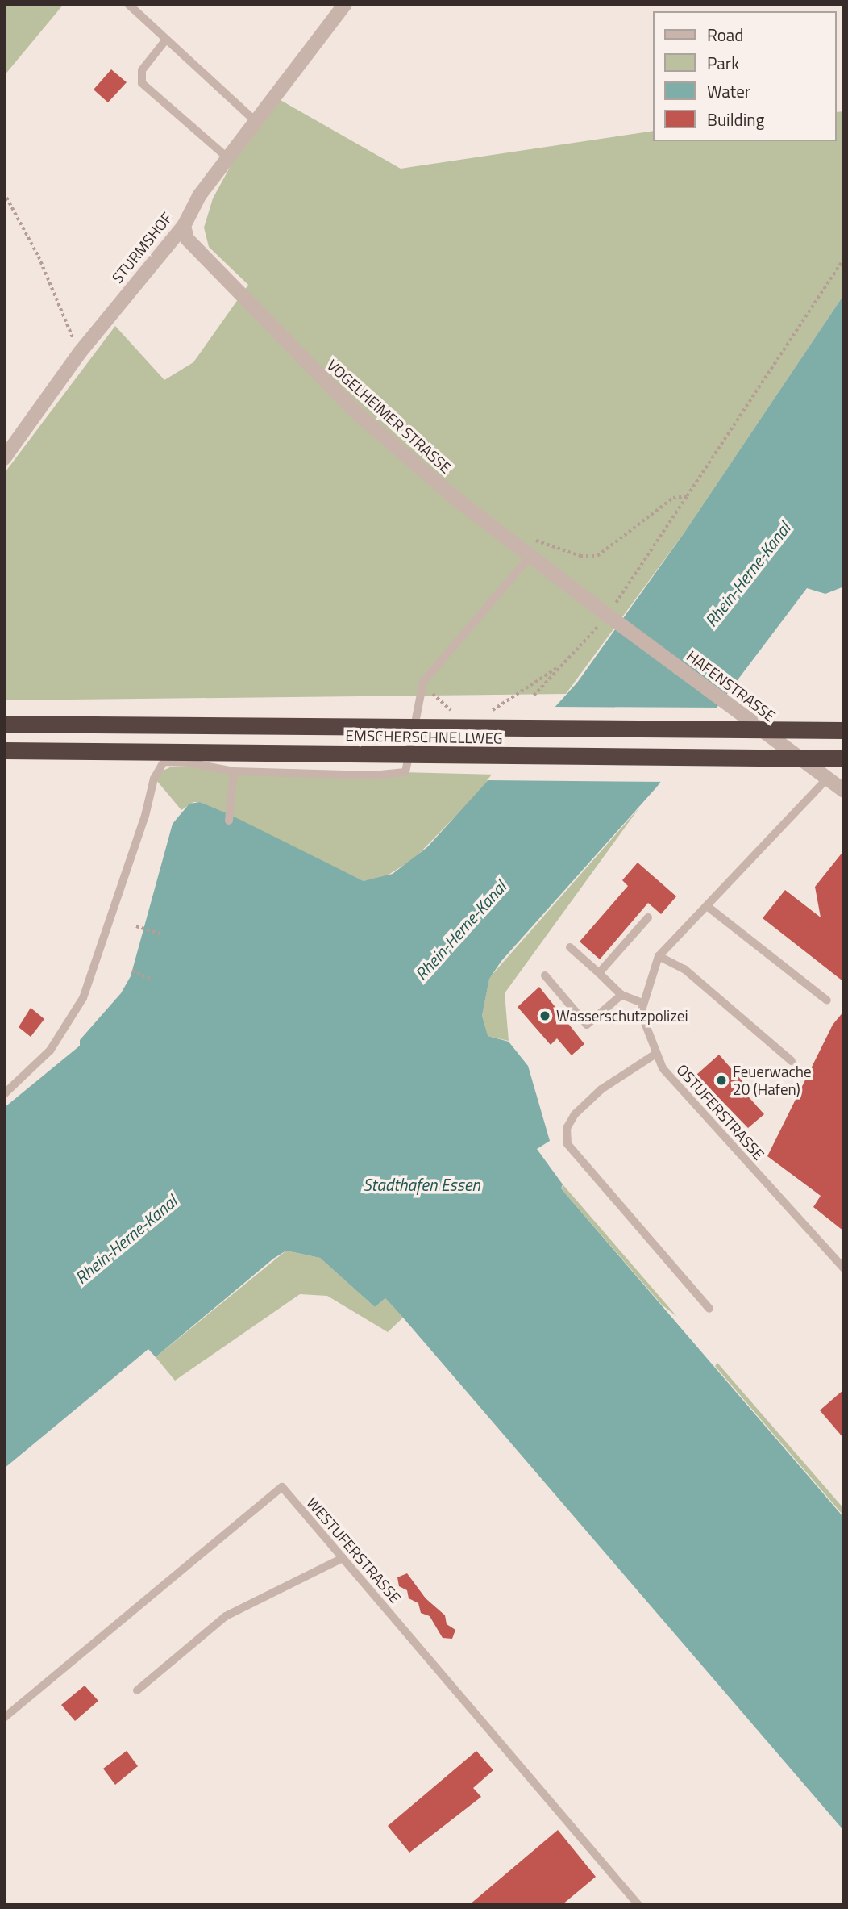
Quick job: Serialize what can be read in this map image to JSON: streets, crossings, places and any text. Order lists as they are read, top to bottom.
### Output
{
  "streets": {
    "highway": ["EMSCHERSCHNELLWEG"],
    "street": ["STURMSHOF", "VOGELHEIMER STRASSE", "HAFENSTRASSE"],
    "lane": ["OSTUFERSTRASSE", "WESTUFERSTRASSE"]
  },
  "crossings": [
    ["STURMSHOF", "VOGELHEIMER STRASSE"],
    ["VOGELHEIMER STRASSE", "HAFENSTRASSE"]
  ],
  "water": ["Rhein-Herne-Kanal", "Stadthafen Essen"],
  "places": ["Wasserschutzpolizei", "Feuerwache 20 (Hafen)"],
  "legend": [
    "Road",
    "Park",
    "Water",
    "Building"
  ]
}
